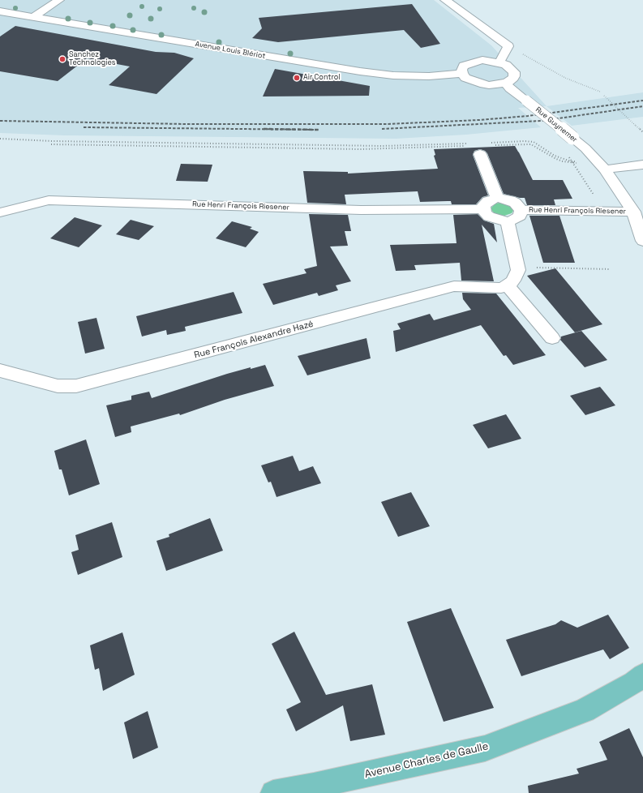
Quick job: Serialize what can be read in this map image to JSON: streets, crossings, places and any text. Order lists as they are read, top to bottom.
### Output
{
  "streets": {
    "main road": ["Avenue Charles de Gaulle"],
    "street": [
      "Avenue Louis Blériot",
      "Rue Guynemer",
      "Rue Henri François Riesener",
      "Rue François Alexandre Hazé"
    ]
  },
  "crossings": [
    ["Rue Guynemer", "Rue Henri François Riesener"]
  ],
  "places": ["Sanchez Technologies", "Air Control"]
}
